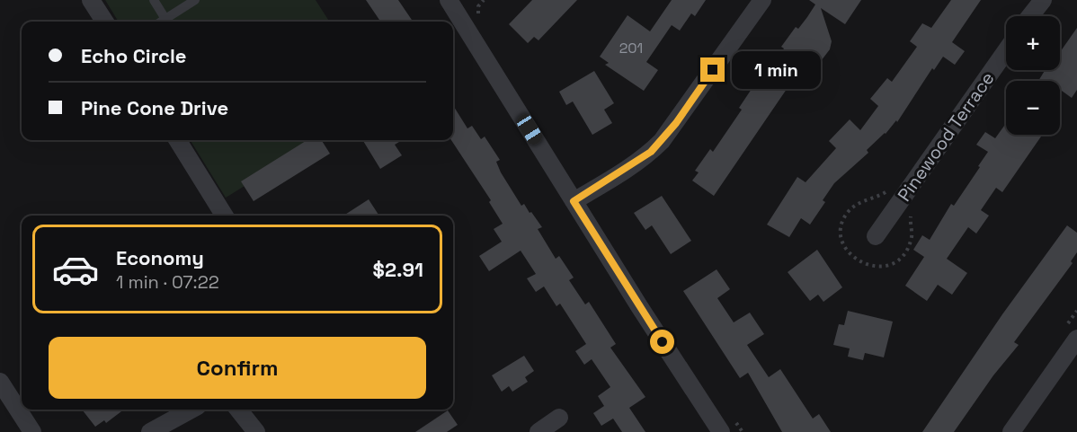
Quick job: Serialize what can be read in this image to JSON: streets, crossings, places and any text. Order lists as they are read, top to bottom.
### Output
{
  "streets": {
    "street": ["Pinewood Terrace"]
  },
  "house_numbers": ["201"],
  "page": {
    "map_buttons": ["+", "−"],
    "banner": ["Echo Circle", "Pine Cone Drive"],
    "bubble": "1 min",
    "list": [
      {
        "name": "Economy",
        "note": "1 min · 07:22",
        "value": "$2.91"
      }
    ],
    "buttons": "Confirm"
  }
}
